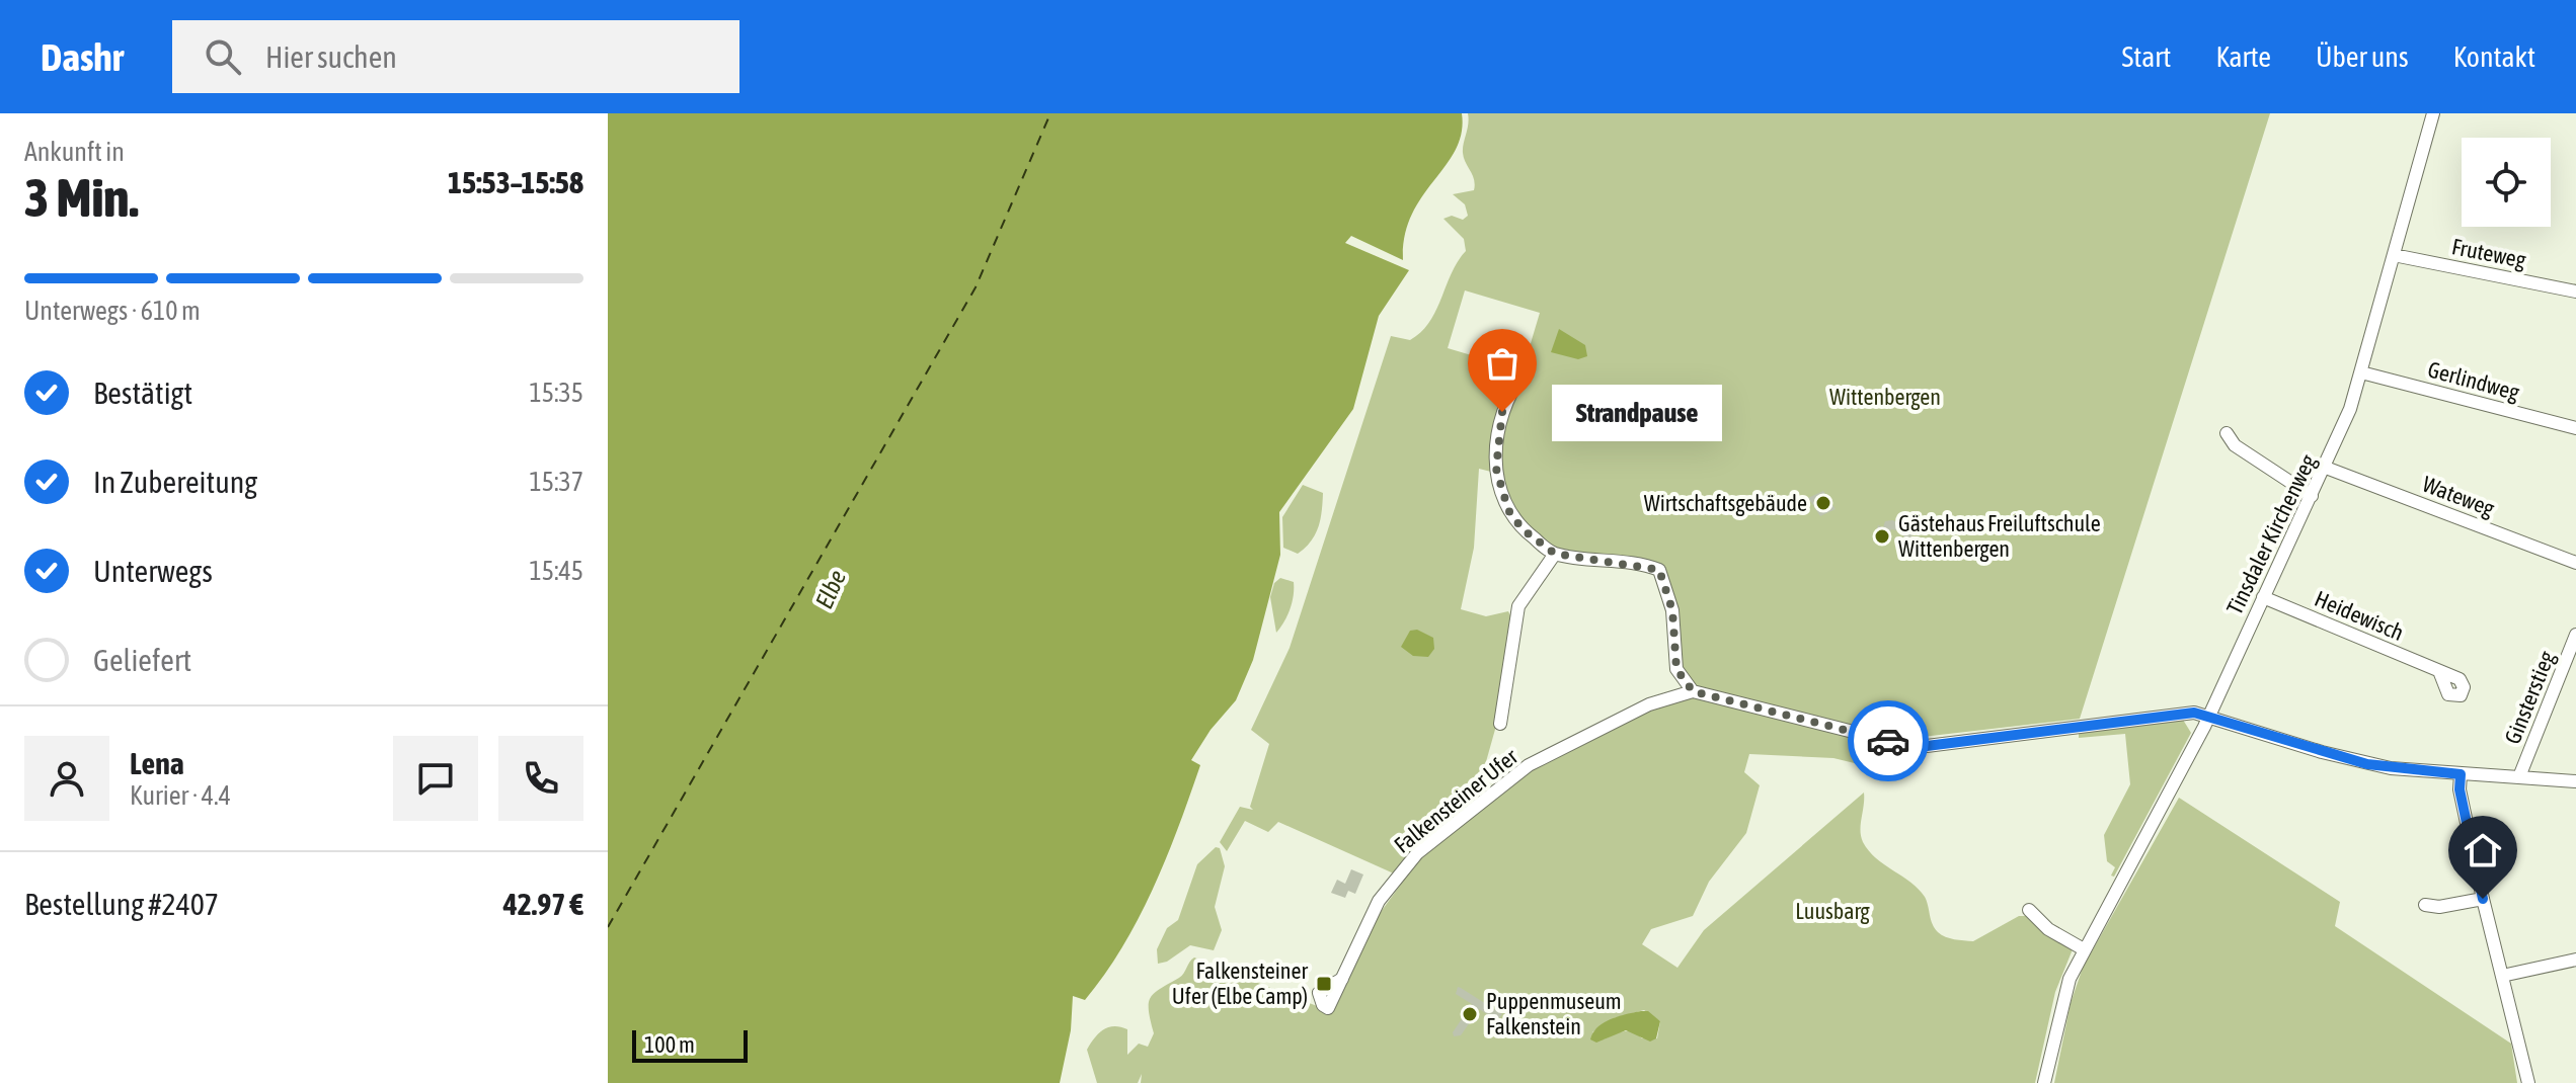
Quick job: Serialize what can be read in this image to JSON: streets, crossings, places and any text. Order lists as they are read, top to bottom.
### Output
{
  "streets": {
    "street": [
      "Fruteweg",
      "Gerlindweg",
      "Wateweg",
      "Tinsdaler Kirchenweg",
      "Heidewisch",
      "Ginsterstieg",
      "Falkensteiner Ufer"
    ]
  },
  "crossings": [
    ["Fruteweg", "Tinsdaler Kirchenweg"],
    ["Gerlindweg", "Tinsdaler Kirchenweg"],
    ["Wateweg", "Tinsdaler Kirchenweg"],
    ["Tinsdaler Kirchenweg", "Heidewisch"]
  ],
  "water": ["Elbe"],
  "parks": ["Wittenbergen", "Luusbarg"],
  "places": {
    "other": [
      "Strandpause",
      "Wirtschaftsgebäude",
      "Gästehaus Freiluftschule Wittenbergen",
      "Puppenmuseum Falkenstein"
    ],
    "transit": ["Falkensteiner Ufer (Elbe Camp)"]
  },
  "scale_bar": "100 m",
  "page": {
    "header": "Dashr",
    "search": "Hier suchen",
    "nav": [
      "Start",
      "Karte",
      "Über uns",
      "Kontakt"
    ],
    "heading": ["3 Min.", "Ankunft in", "15:53–15:58"],
    "panel": [
      "Lena",
      "Kurier · 4.4",
      "Bestellung #2407",
      "42.97 €"
    ],
    "bar": "Unterwegs · 610 m",
    "list": [
      ["Bestätigt", "15:35"],
      ["In Zubereitung", "15:37"],
      ["Unterwegs", "15:45"],
      "Geliefert"
    ],
    "bubble": "Strandpause",
    "scale": "100 m"
  }
}
